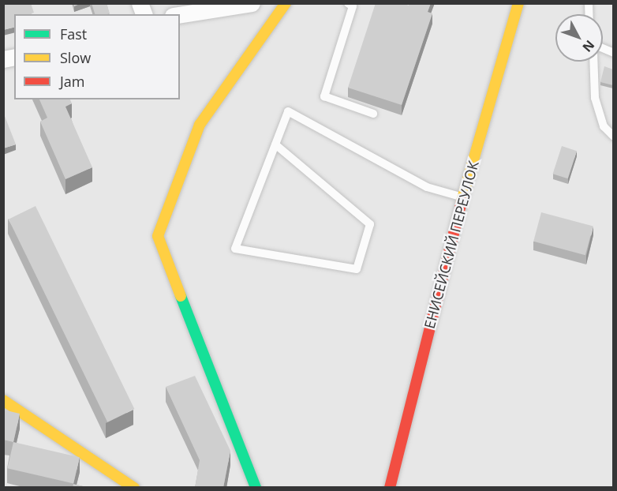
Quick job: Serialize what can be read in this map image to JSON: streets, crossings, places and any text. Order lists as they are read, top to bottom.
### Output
{
  "streets": {
    "street": ["ЕНИСЕЙСКИЙ ПЕРЕУЛОК"]
  },
  "legend": ["Fast", "Slow", "Jam"],
  "north": "bottom right"
}
